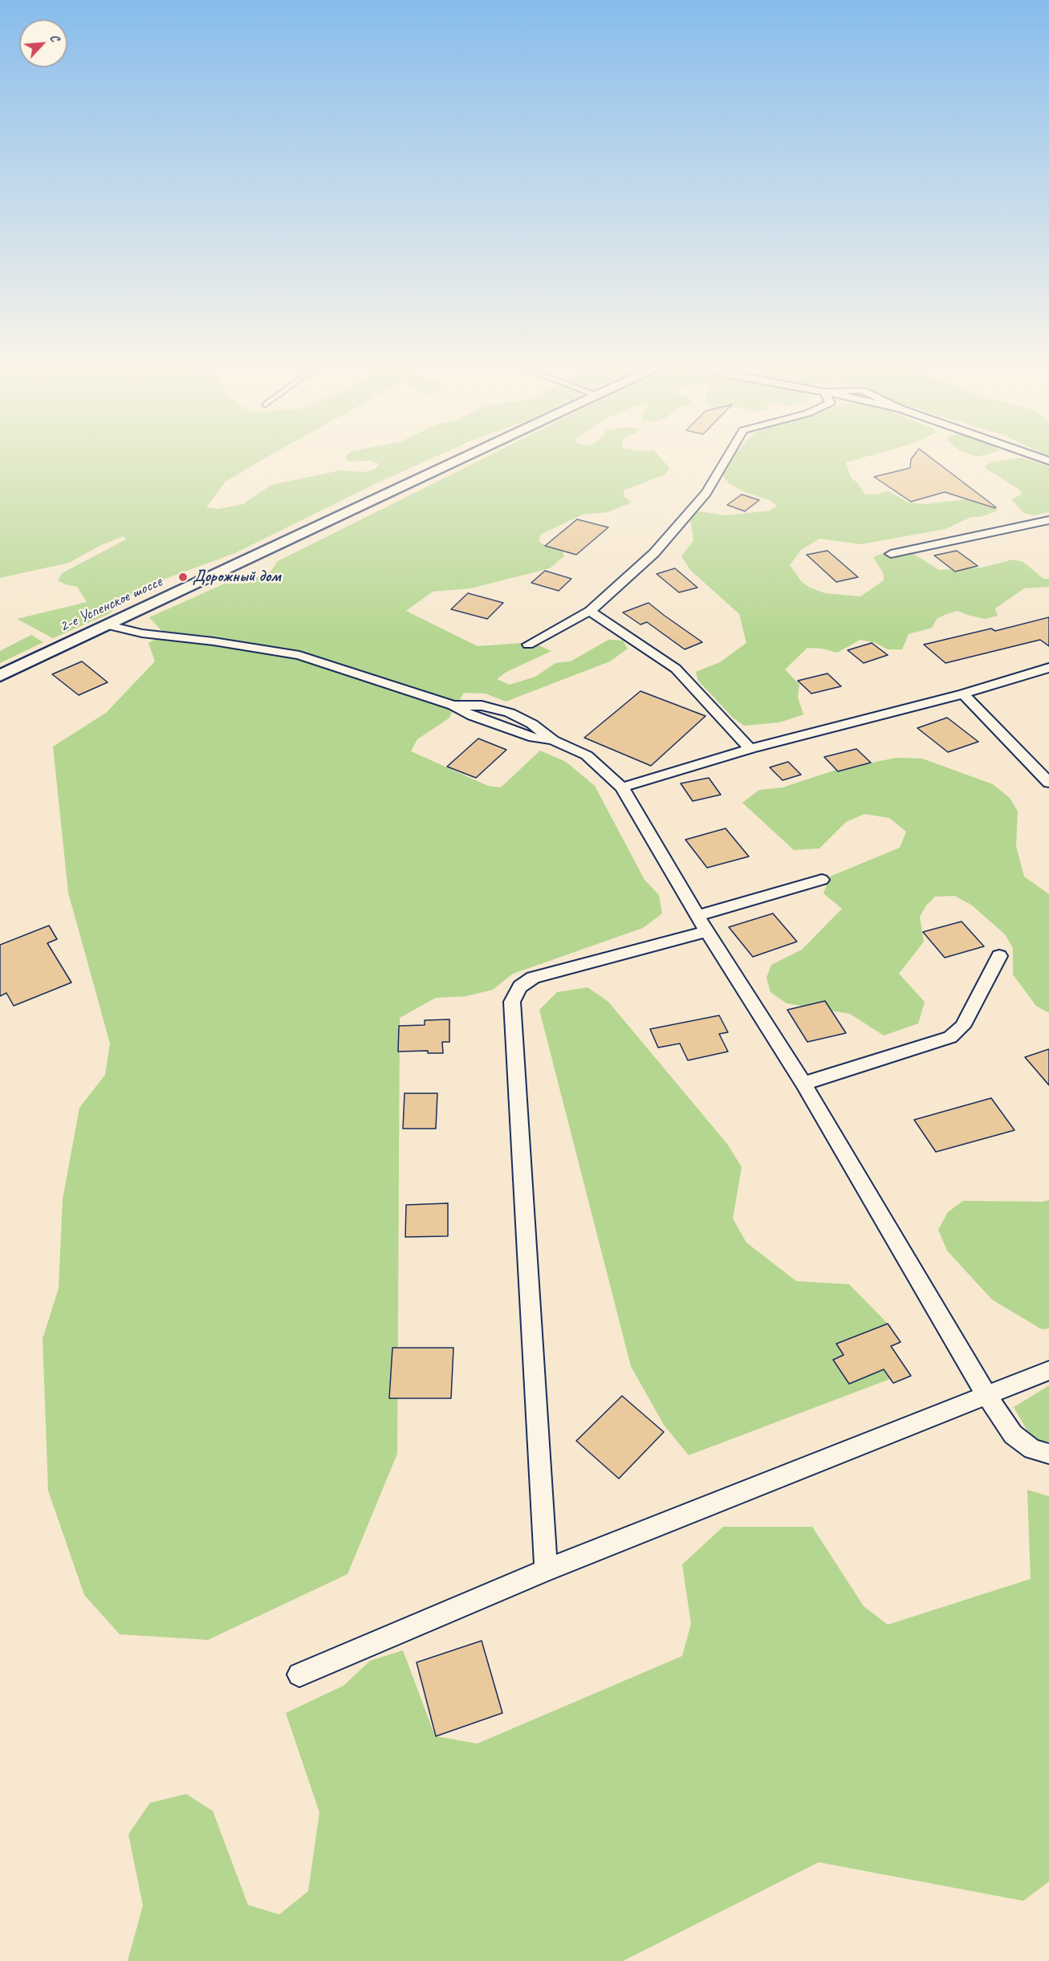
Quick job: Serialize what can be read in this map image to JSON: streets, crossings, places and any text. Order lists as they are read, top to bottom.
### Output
{
  "streets": {
    "main road": ["2-е Успенское шоссе"]
  },
  "places": ["Дорожный дом"],
  "north": "top right"
}
